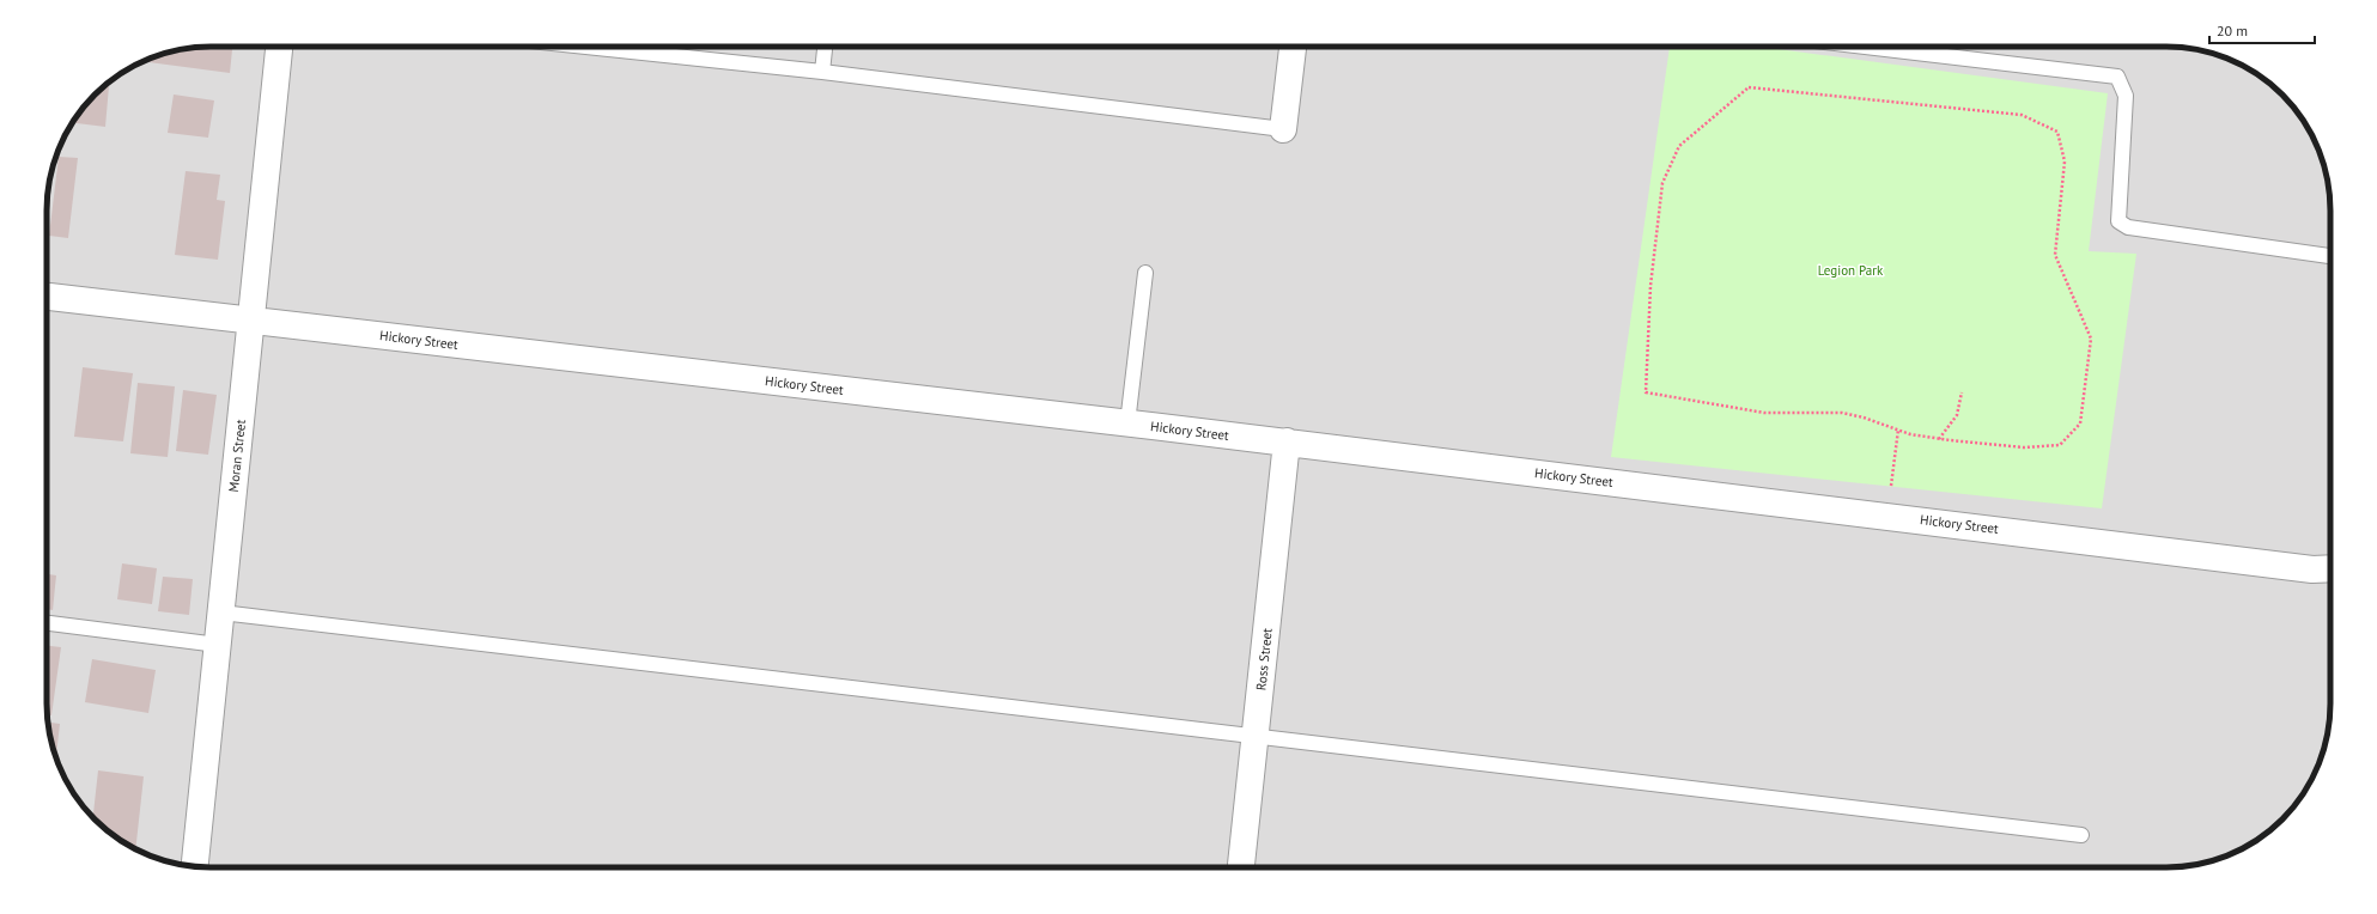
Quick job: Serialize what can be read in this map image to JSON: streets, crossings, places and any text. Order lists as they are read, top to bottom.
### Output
{
  "streets": {
    "street": ["Hickory Street", "Moran Street", "Ross Street"]
  },
  "crossings": [
    ["Hickory Street", "Moran Street"],
    ["Hickory Street", "Ross Street"]
  ],
  "parks": ["Legion Park"],
  "scale_bar": "20 m"
}
